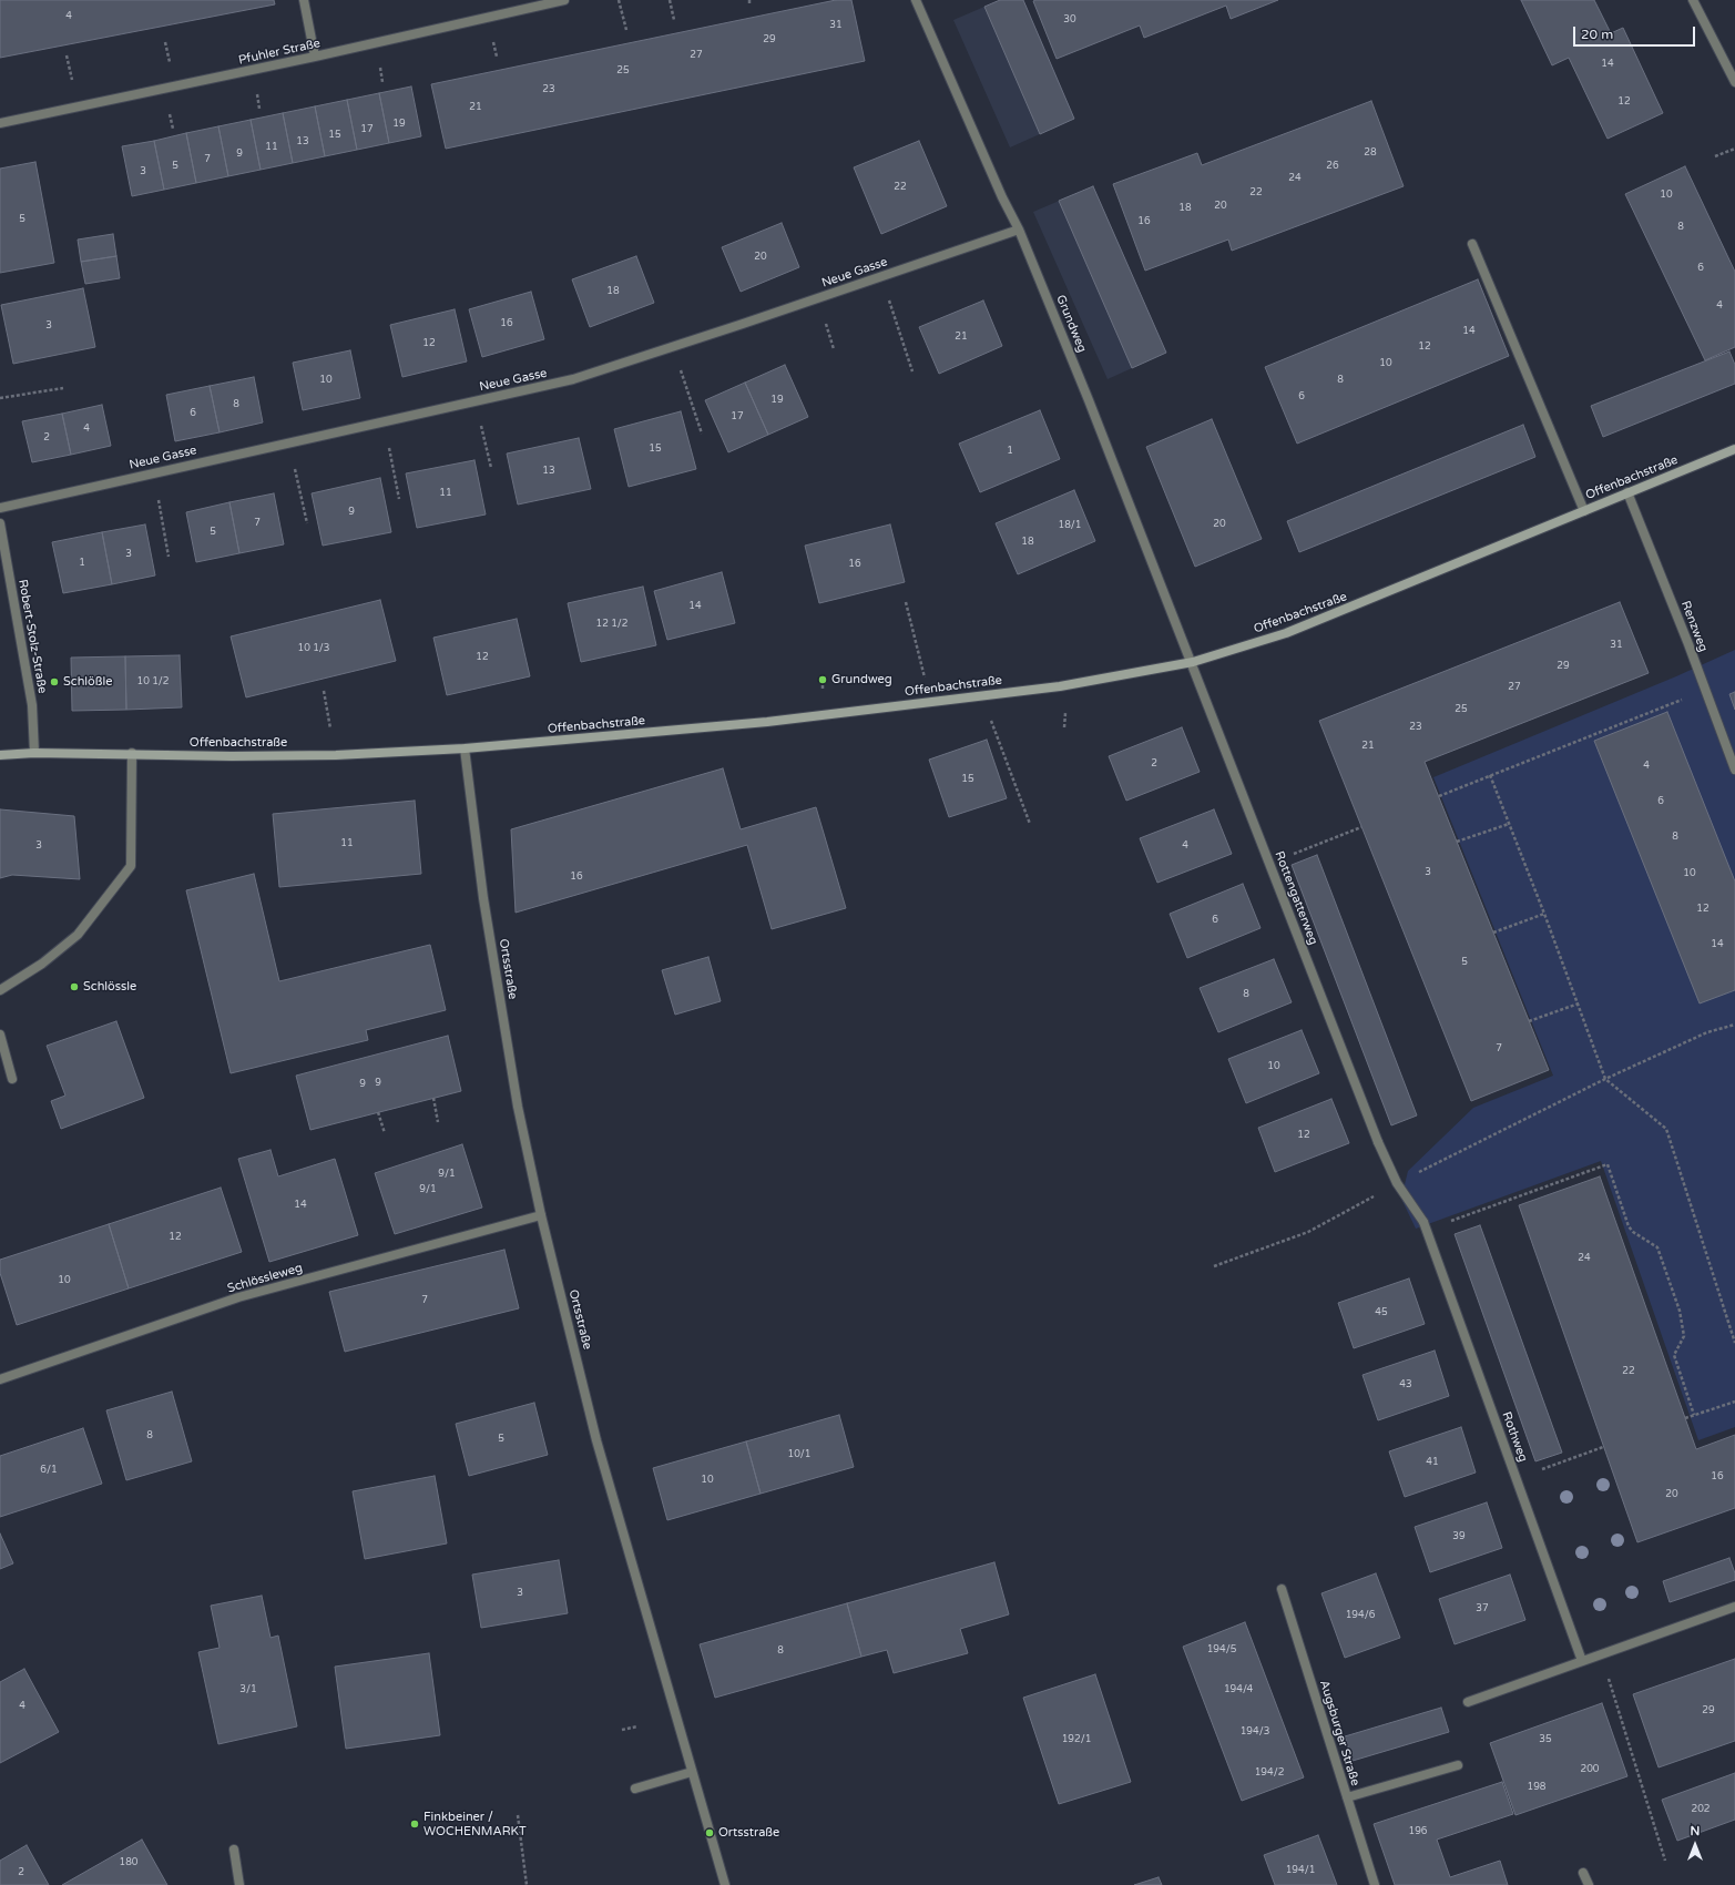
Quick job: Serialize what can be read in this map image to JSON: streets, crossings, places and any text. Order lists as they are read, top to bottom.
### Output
{
  "streets": {
    "street": [
      "Pfuhler Straße",
      "Neue Gasse",
      "Grundweg",
      "Offenbachstraße",
      "Renzweg",
      "Robert-Stolz-Straße",
      "Rottengatterweg",
      "Ortsstraße",
      "Schlössleweg",
      "Rothweg",
      "Augsburger Straße"
    ]
  },
  "crossings": [
    ["Neue Gasse", "Grundweg"],
    ["Grundweg", "Offenbachstraße"],
    ["Grundweg", "Rottengatterweg"],
    ["Offenbachstraße", "Renzweg"],
    ["Offenbachstraße", "Robert-Stolz-Straße"],
    ["Offenbachstraße", "Rottengatterweg"],
    ["Offenbachstraße", "Ortsstraße"],
    ["Rottengatterweg", "Rothweg"],
    ["Ortsstraße", "Schlössleweg"]
  ],
  "places": [
    "Grundweg",
    "Schlößle",
    "Schlössle",
    "Finkbeiner / WOCHENMARKT",
    "Ortsstraße"
  ],
  "house_numbers": [
    "4",
    "30",
    "31",
    "29",
    "27",
    "14",
    "25",
    "23",
    "12",
    "21",
    "19",
    "17",
    "15",
    "13",
    "11",
    "28",
    "9",
    "7",
    "5",
    "26",
    "3",
    "24",
    "22",
    "22",
    "10",
    "20",
    "18",
    "5",
    "16",
    "8",
    "20",
    "6",
    "18",
    "4",
    "16",
    "3",
    "14",
    "21",
    "12",
    "12",
    "10",
    "10",
    "8",
    "6",
    "19",
    "8",
    "6",
    "17",
    "4",
    "2",
    "15",
    "1",
    "13",
    "11",
    "9",
    "7",
    "20",
    "18/1",
    "5",
    "18",
    "3",
    "1",
    "16",
    "14",
    "12 1/2",
    "31",
    "10 1/3",
    "12",
    "29",
    "10 1/2",
    "27",
    "25",
    "23",
    "21",
    "2",
    "4",
    "15",
    "6",
    "8",
    "11",
    "3",
    "4",
    "3",
    "10",
    "16",
    "12",
    "6",
    "14",
    "5",
    "8",
    "7",
    "10",
    "9",
    "9",
    "12",
    "9/1",
    "9/1",
    "14",
    "12",
    "24",
    "10",
    "7",
    "45",
    "22",
    "43",
    "8",
    "5",
    "10/1",
    "41",
    "6/1",
    "16",
    "10",
    "20",
    "39",
    "3",
    "37",
    "194/6",
    "194/5",
    "8",
    "3/1",
    "194/4",
    "4",
    "29",
    "194/3",
    "192/1",
    "35",
    "200",
    "194/2",
    "198",
    "202",
    "196",
    "180",
    "194/1",
    "2"
  ],
  "scale_bar": "20 m",
  "north": "top"
}
